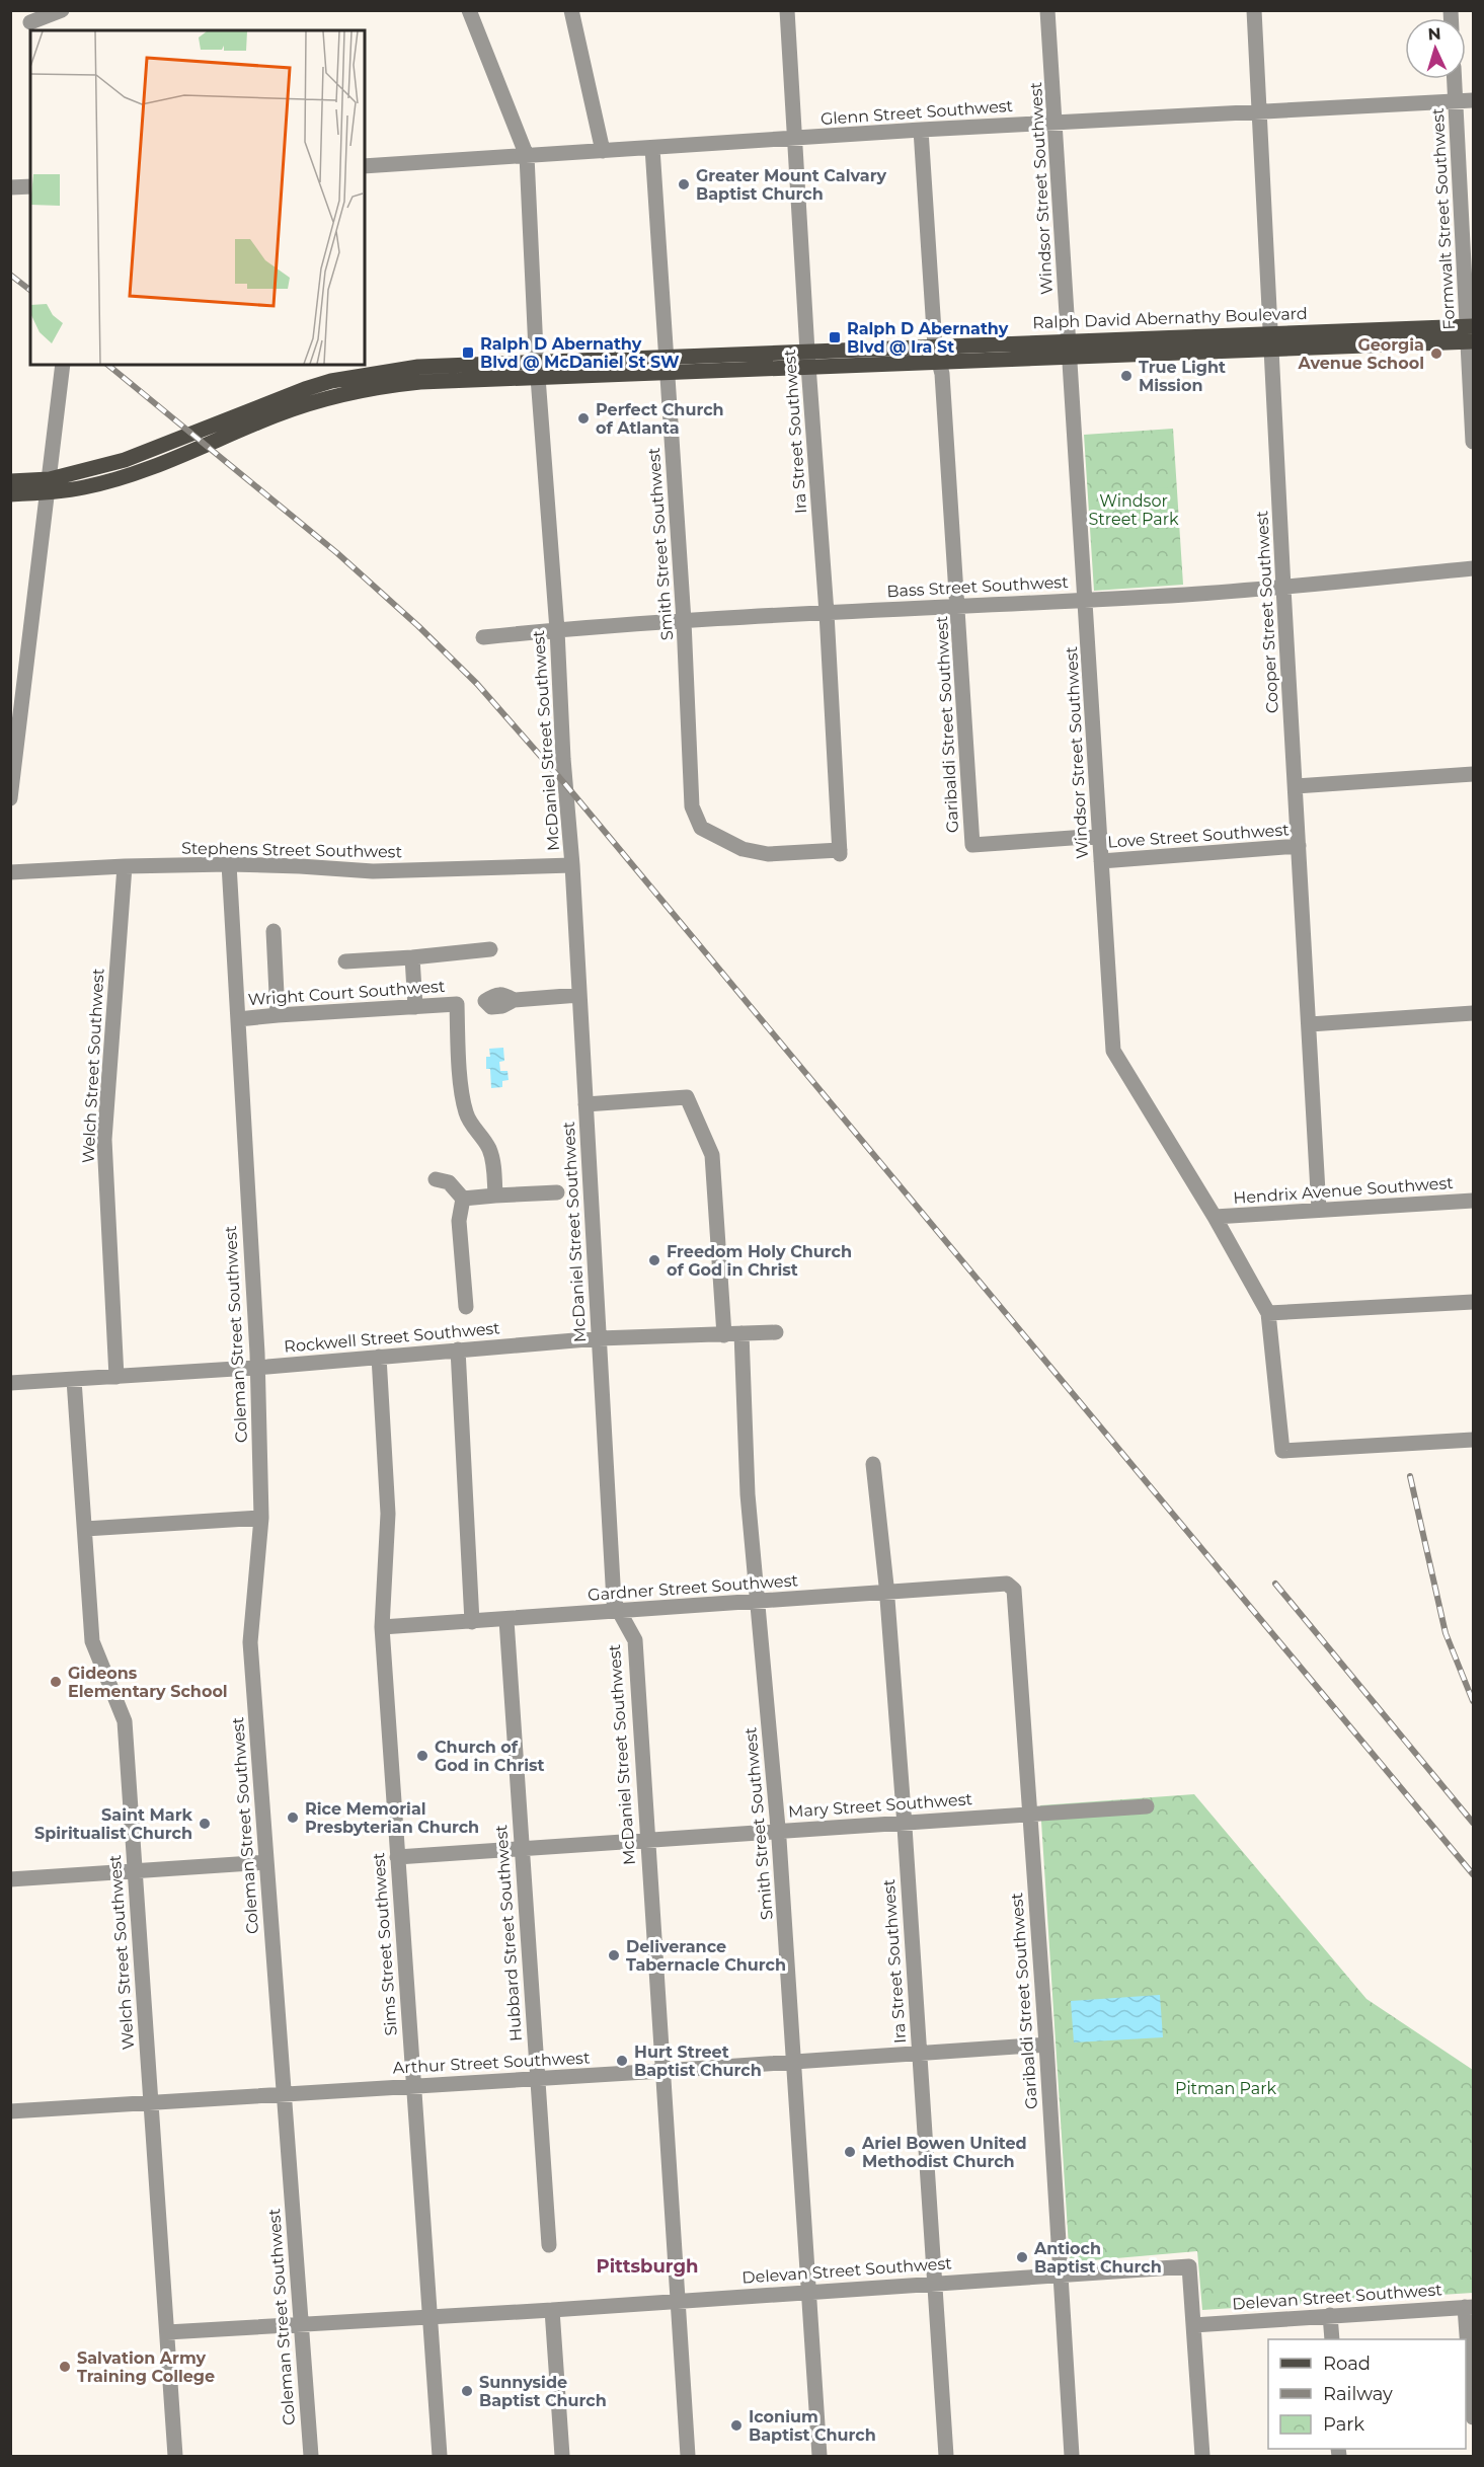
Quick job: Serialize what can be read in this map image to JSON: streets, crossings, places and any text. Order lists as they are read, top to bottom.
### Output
{
  "streets": {
    "main road": ["Ralph David Abernathy Boulevard"],
    "street": [
      "Glenn Street Southwest",
      "Windsor Street Southwest",
      "Formwalt Street Southwest",
      "Ira Street Southwest",
      "Smith Street Southwest",
      "Bass Street Southwest",
      "Cooper Street Southwest",
      "Garibaldi Street Southwest",
      "McDaniel Street Southwest",
      "Love Street Southwest",
      "Stephens Street Southwest",
      "Wright Court Southwest",
      "Welch Street Southwest",
      "Hendrix Avenue Southwest",
      "Coleman Street Southwest",
      "Rockwell Street Southwest",
      "Gardner Street Southwest",
      "Mary Street Southwest",
      "Hubbard Street Southwest",
      "Sims Street Southwest",
      "Arthur Street Southwest",
      "Delevan Street Southwest"
    ]
  },
  "crossings": [
    ["Glenn Street Southwest", "Windsor Street Southwest"],
    ["Glenn Street Southwest", "Formwalt Street Southwest"],
    ["Glenn Street Southwest", "Ira Street Southwest"],
    ["Glenn Street Southwest", "Smith Street Southwest"],
    ["Glenn Street Southwest", "Cooper Street Southwest"],
    ["Glenn Street Southwest", "Garibaldi Street Southwest"],
    ["Glenn Street Southwest", "McDaniel Street Southwest"],
    ["Windsor Street Southwest", "Ralph David Abernathy Boulevard"],
    ["Windsor Street Southwest", "Bass Street Southwest"],
    ["Windsor Street Southwest", "Garibaldi Street Southwest"],
    ["Windsor Street Southwest", "Love Street Southwest"],
    ["Windsor Street Southwest", "Hendrix Avenue Southwest"],
    ["Formwalt Street Southwest", "Ralph David Abernathy Boulevard"],
    ["Ralph David Abernathy Boulevard", "Ira Street Southwest"],
    ["Ralph David Abernathy Boulevard", "Smith Street Southwest"],
    ["Ralph David Abernathy Boulevard", "Cooper Street Southwest"],
    ["Ralph David Abernathy Boulevard", "Garibaldi Street Southwest"],
    ["Ralph David Abernathy Boulevard", "McDaniel Street Southwest"],
    ["Ira Street Southwest", "Smith Street Southwest"],
    ["Ira Street Southwest", "Bass Street Southwest"],
    ["Ira Street Southwest", "Gardner Street Southwest"],
    ["Ira Street Southwest", "Mary Street Southwest"],
    ["Ira Street Southwest", "Arthur Street Southwest"],
    ["Ira Street Southwest", "Delevan Street Southwest"],
    ["Smith Street Southwest", "Bass Street Southwest"],
    ["Smith Street Southwest", "Rockwell Street Southwest"],
    ["Smith Street Southwest", "Gardner Street Southwest"],
    ["Smith Street Southwest", "Mary Street Southwest"],
    ["Smith Street Southwest", "Arthur Street Southwest"],
    ["Smith Street Southwest", "Delevan Street Southwest"],
    ["Bass Street Southwest", "Cooper Street Southwest"],
    ["Bass Street Southwest", "Garibaldi Street Southwest"],
    ["Bass Street Southwest", "McDaniel Street Southwest"],
    ["Cooper Street Southwest", "Love Street Southwest"],
    ["Cooper Street Southwest", "Hendrix Avenue Southwest"],
    ["Garibaldi Street Southwest", "Gardner Street Southwest"],
    ["Garibaldi Street Southwest", "Mary Street Southwest"],
    ["Garibaldi Street Southwest", "Arthur Street Southwest"],
    ["Garibaldi Street Southwest", "Delevan Street Southwest"],
    ["McDaniel Street Southwest", "Stephens Street Southwest"],
    ["McDaniel Street Southwest", "Wright Court Southwest"],
    ["McDaniel Street Southwest", "Rockwell Street Southwest"],
    ["McDaniel Street Southwest", "Gardner Street Southwest"],
    ["McDaniel Street Southwest", "Mary Street Southwest"],
    ["McDaniel Street Southwest", "Arthur Street Southwest"],
    ["McDaniel Street Southwest", "Delevan Street Southwest"],
    ["Stephens Street Southwest", "Welch Street Southwest"],
    ["Stephens Street Southwest", "Coleman Street Southwest"],
    ["Wright Court Southwest", "Coleman Street Southwest"],
    ["Welch Street Southwest", "Rockwell Street Southwest"],
    ["Welch Street Southwest", "Arthur Street Southwest"],
    ["Welch Street Southwest", "Delevan Street Southwest"],
    ["Coleman Street Southwest", "Rockwell Street Southwest"],
    ["Coleman Street Southwest", "Arthur Street Southwest"],
    ["Coleman Street Southwest", "Delevan Street Southwest"],
    ["Rockwell Street Southwest", "Sims Street Southwest"],
    ["Gardner Street Southwest", "Hubbard Street Southwest"],
    ["Gardner Street Southwest", "Sims Street Southwest"],
    ["Mary Street Southwest", "Hubbard Street Southwest"],
    ["Mary Street Southwest", "Sims Street Southwest"],
    ["Hubbard Street Southwest", "Arthur Street Southwest"],
    ["Sims Street Southwest", "Arthur Street Southwest"],
    ["Sims Street Southwest", "Delevan Street Southwest"]
  ],
  "districts": ["Pittsburgh"],
  "parks": ["Windsor Street Park", "Pitman Park"],
  "places": {
    "other": [
      "Greater Mount Calvary Baptist Church",
      "Georgia Avenue School",
      "True Light Mission",
      "Perfect Church of Atlanta",
      "Freedom Holy Church of God in Christ",
      "Gideons Elementary School",
      "Church of God in Christ",
      "Rice Memorial Presbyterian Church",
      "Saint Mark Spiritualist Church",
      "Deliverance Tabernacle Church",
      "Hurt Street Baptist Church",
      "Ariel Bowen United Methodist Church",
      "Antioch Baptist Church",
      "Salvation Army Training College",
      "Sunnyside Baptist Church",
      "Iconium Baptist Church"
    ],
    "transit": ["Ralph D Abernathy Blvd @ Ira St", "Ralph D Abernathy Blvd @ McDaniel St SW"]
  },
  "legend": ["Road", "Railway", "Park"],
  "north": "top"
}
